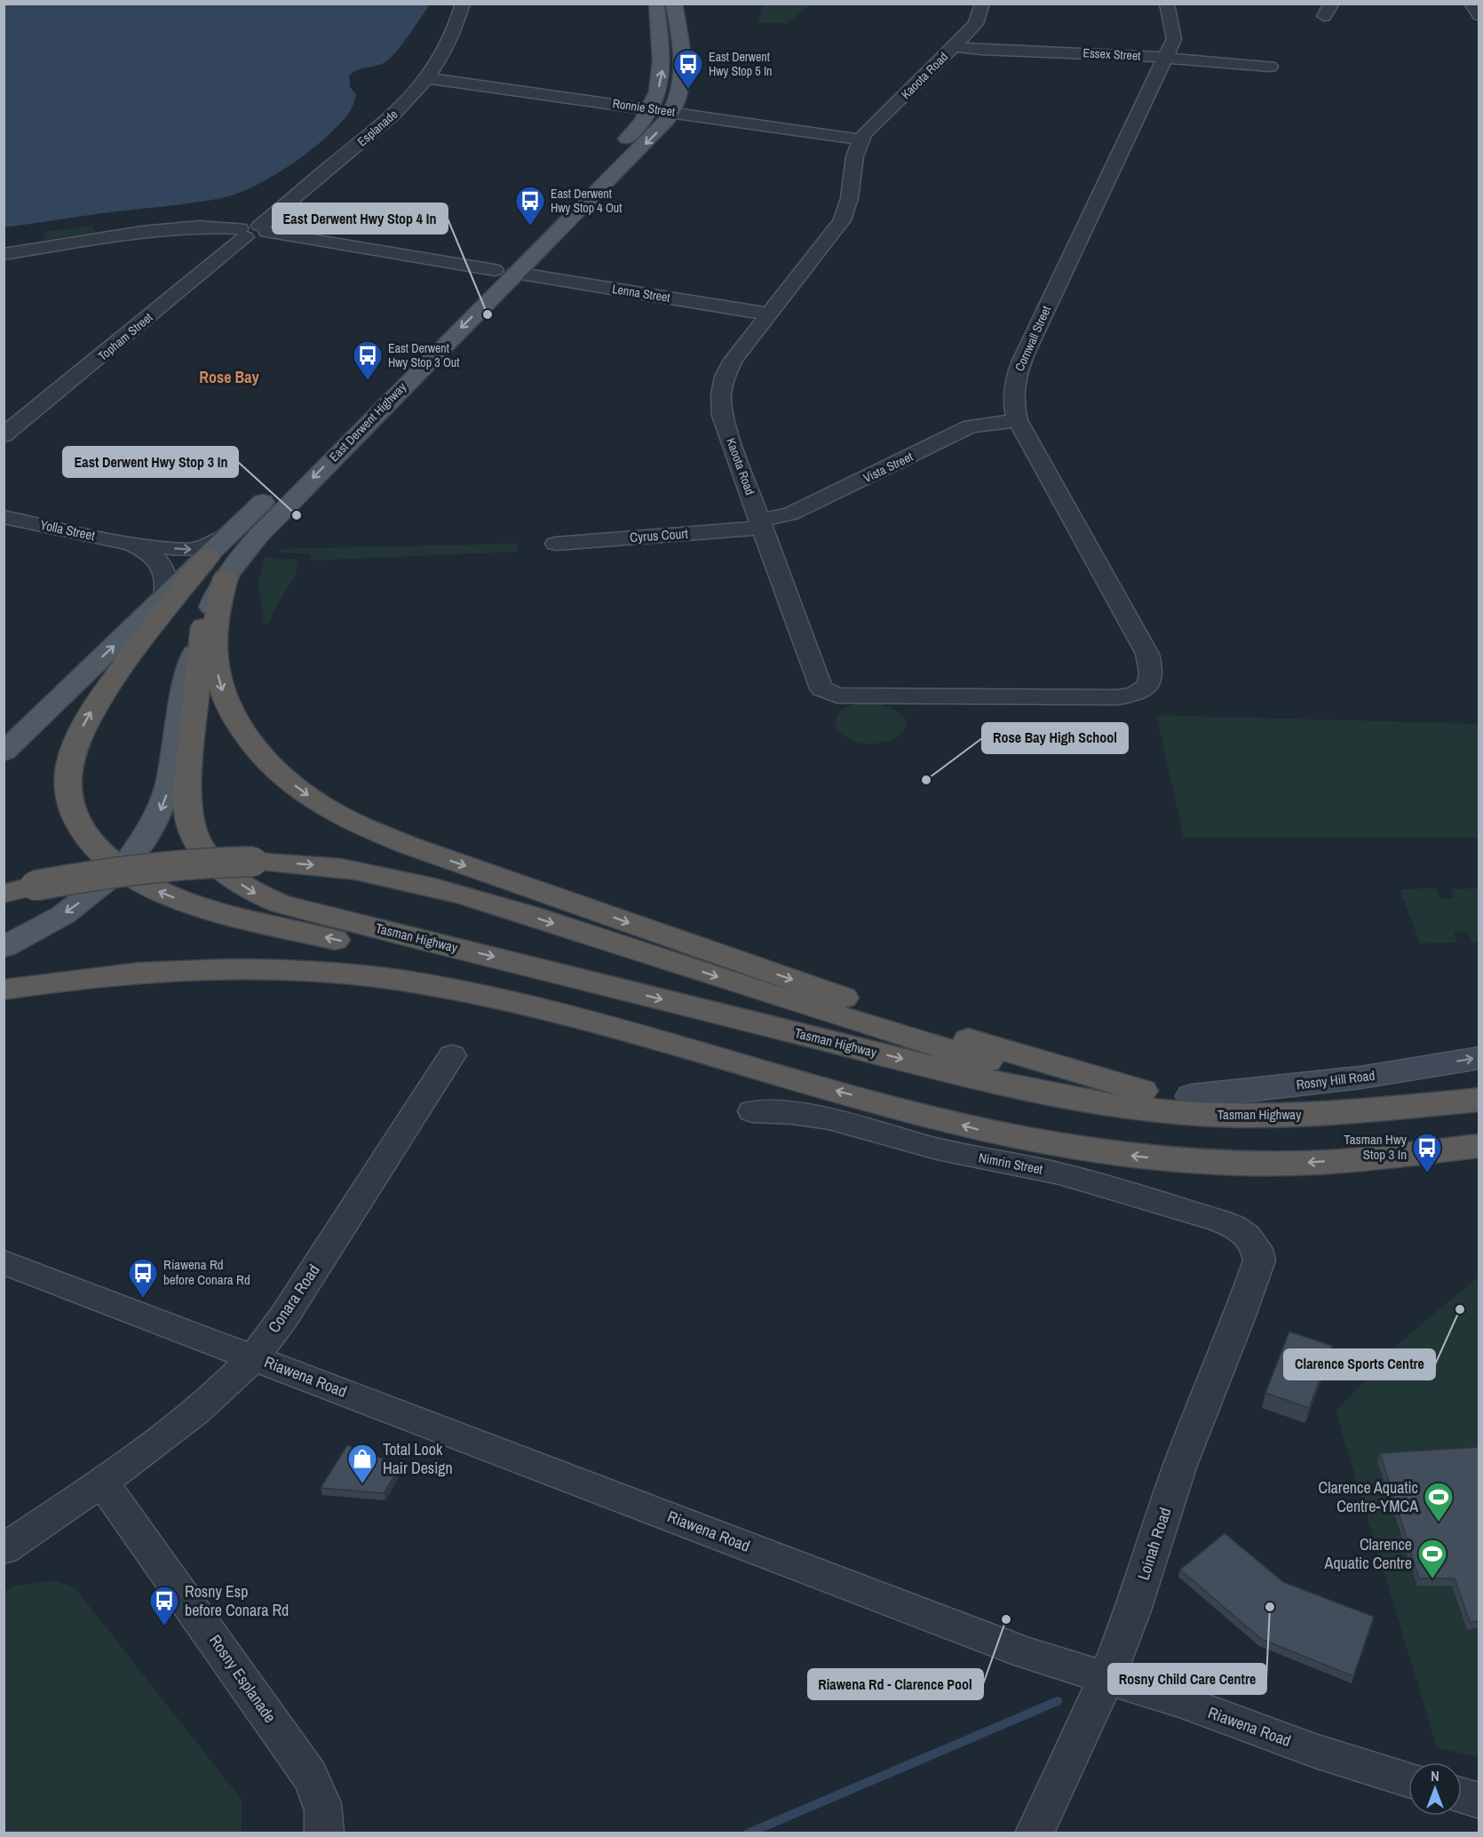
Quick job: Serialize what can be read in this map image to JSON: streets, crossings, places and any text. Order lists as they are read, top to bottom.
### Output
{
  "streets": {
    "highway": ["Tasman Highway"],
    "main road": ["East Derwent Highway", "Rosny Hill Road"],
    "street": [
      "Essex Street",
      "Kaoota Road",
      "Ronnie Street",
      "Esplanade",
      "Lenna Street",
      "Topham Street",
      "Cornwall Street",
      "Vista Street",
      "Yolla Street",
      "Cyrus Court",
      "Nimrin Street",
      "Conara Road",
      "Riawena Road",
      "Loinah Road",
      "Rosny Esplanade"
    ]
  },
  "crossings": [
    ["Essex Street", "Kaoota Road"],
    ["Essex Street", "Cornwall Street"],
    ["Kaoota Road", "Ronnie Street"],
    ["Kaoota Road", "Lenna Street"],
    ["Kaoota Road", "Cornwall Street"],
    ["Kaoota Road", "Vista Street"],
    ["Kaoota Road", "Cyrus Court"],
    ["Ronnie Street", "Esplanade"],
    ["Ronnie Street", "East Derwent Highway"],
    ["Esplanade", "Lenna Street"],
    ["Lenna Street", "East Derwent Highway"],
    ["Cornwall Street", "Vista Street"],
    ["East Derwent Highway", "Yolla Street"],
    ["East Derwent Highway", "Tasman Highway"],
    ["Vista Street", "Cyrus Court"],
    ["Tasman Highway", "Rosny Hill Road"],
    ["Nimrin Street", "Loinah Road"],
    ["Conara Road", "Riawena Road"],
    ["Conara Road", "Rosny Esplanade"],
    ["Riawena Road", "Loinah Road"]
  ],
  "one_way": ["Rosny Hill Road"],
  "districts": ["Rose Bay"],
  "places": {
    "bus stop": [
      "East Derwent Hwy Stop 5 In",
      "East Derwent Hwy Stop 4 Out",
      "East Derwent Hwy Stop 3 Out",
      "Tasman Hwy Stop 3 In",
      "Riawena Rd before Conara Rd",
      "Rosny Esp before Conara Rd"
    ],
    "other": [
      "East Derwent Hwy Stop 4 In",
      "East Derwent Hwy Stop 3 In",
      "Rose Bay High School",
      "Clarence Sports Centre",
      "Rosny Child Care Centre",
      "Riawena Rd - Clarence Pool"
    ],
    "shop": ["Total Look Hair Design"],
    "sports": ["Clarence Aquatic Centre-YMCA", "Clarence Aquatic Centre"]
  },
  "north": "top"
}
